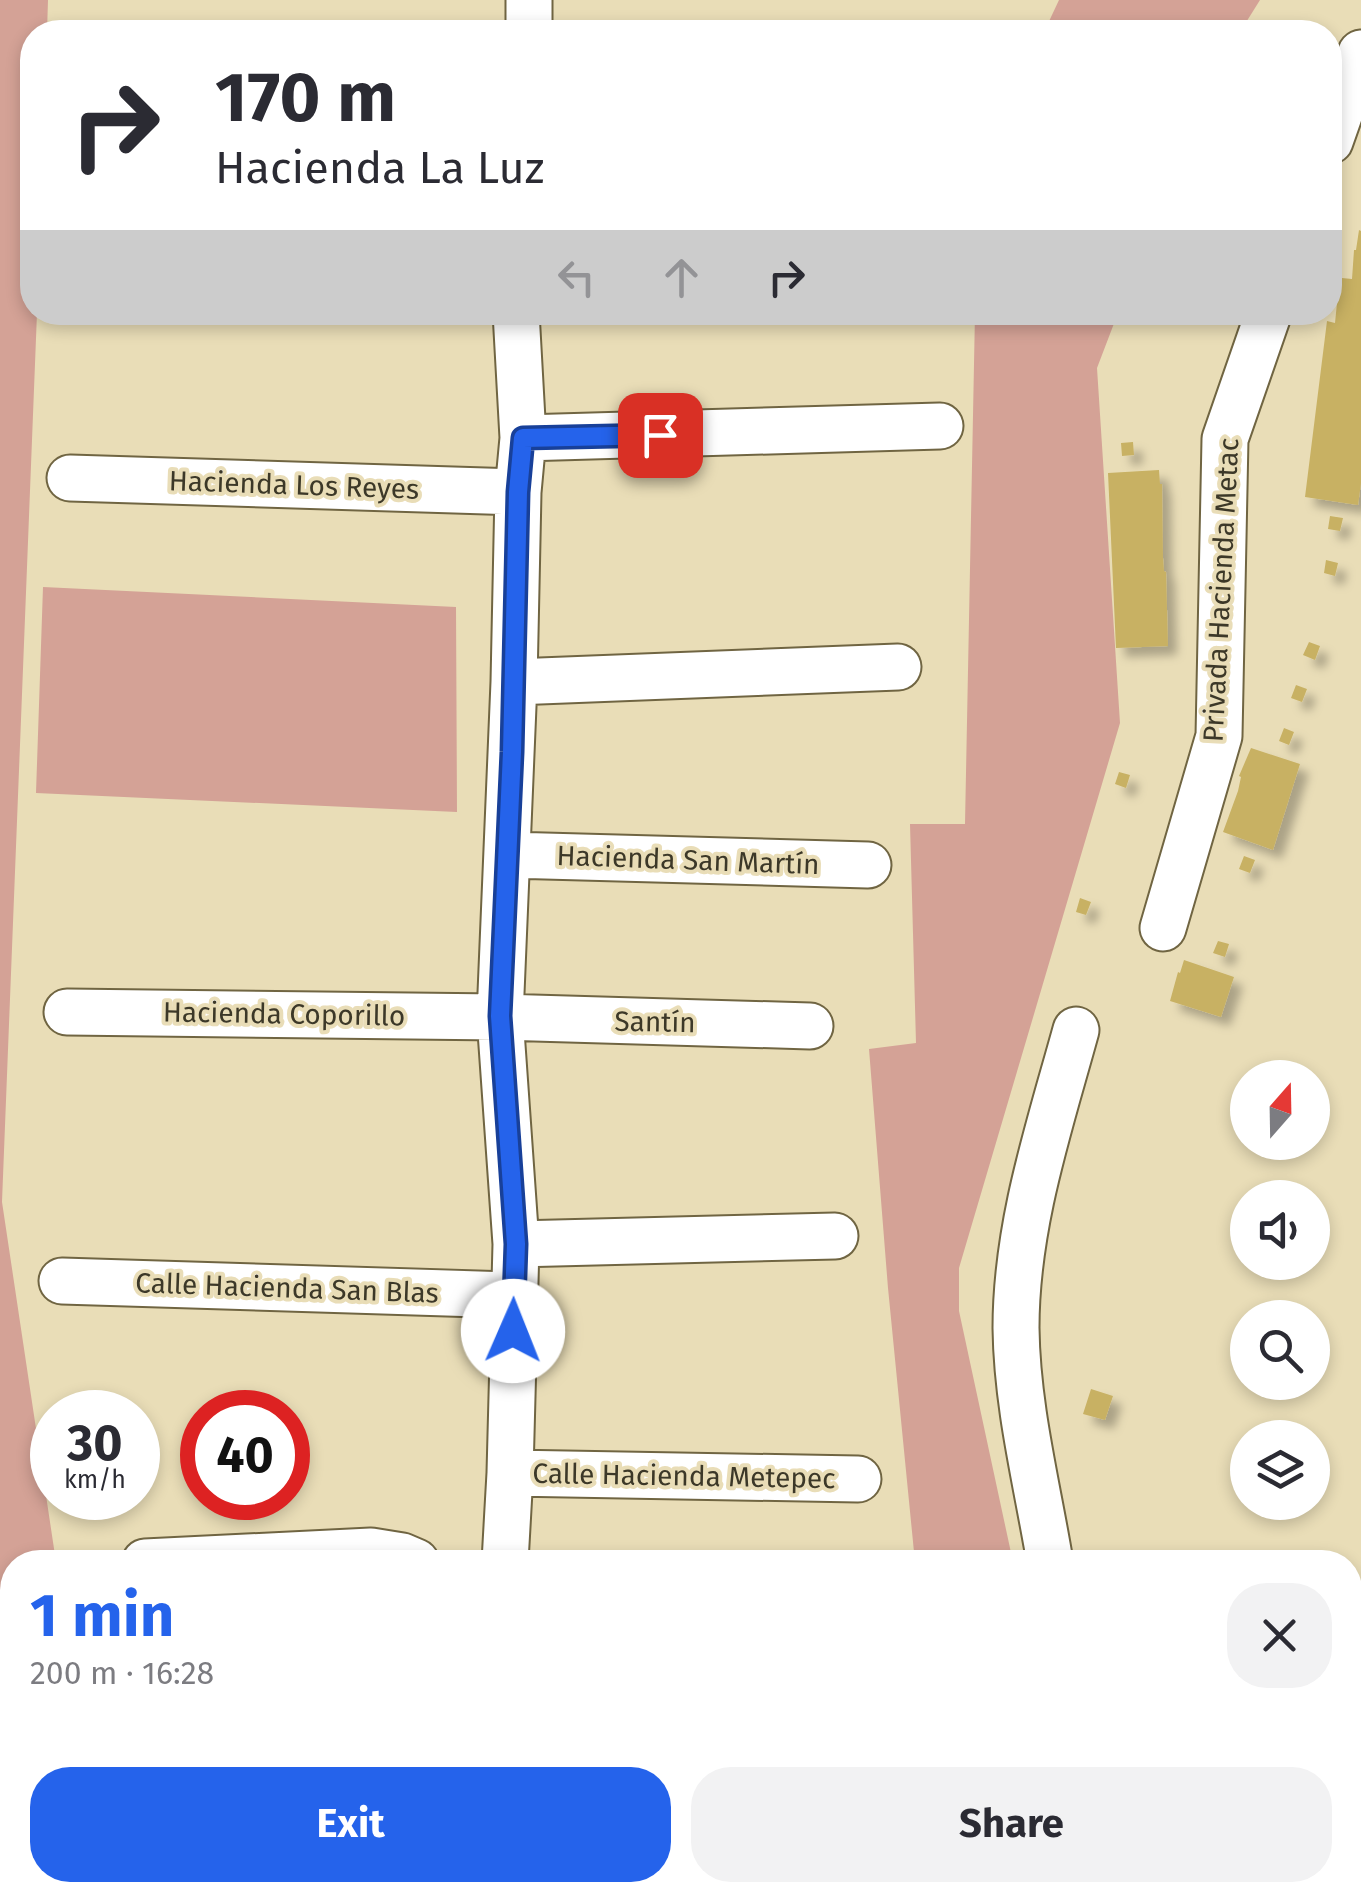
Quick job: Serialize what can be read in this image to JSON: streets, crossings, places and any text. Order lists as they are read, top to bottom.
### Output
{
  "streets": {
    "street": [
      "Hacienda Los Reyes",
      "Privada Hacienda Metac",
      "Hacienda San Martín",
      "Hacienda Coporillo",
      "Santín",
      "Calle Hacienda San Blas",
      "Calle Hacienda Metepec"
    ]
  },
  "crossings": [
    ["Hacienda Coporillo", "Santín"]
  ],
  "north": "top",
  "page": {
    "turn": ["170 m", "Hacienda La Luz"],
    "speed": "30 km/h",
    "limit": "40",
    "heading": ["1 min", "200 m · 16:28"],
    "buttons": ["Exit", "Share"]
  }
}
